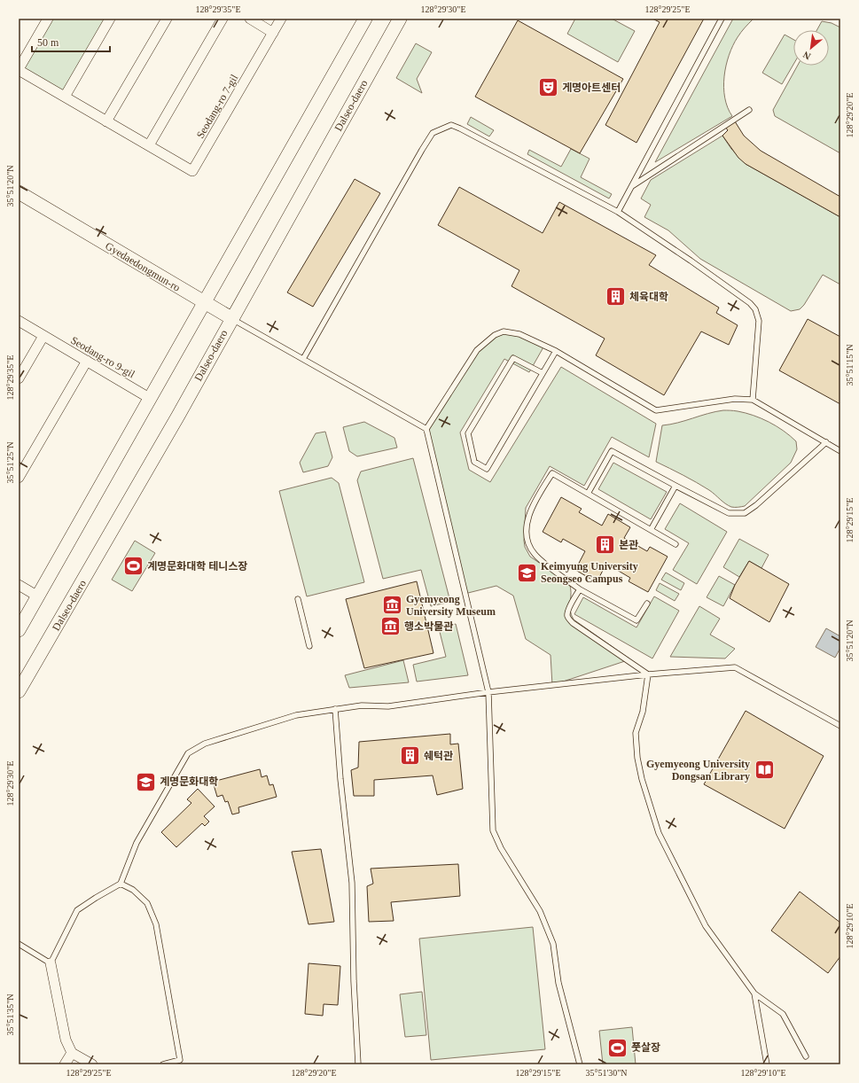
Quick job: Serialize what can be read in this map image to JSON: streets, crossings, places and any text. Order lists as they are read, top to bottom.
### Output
{
  "streets": {
    "main road": ["Dalseo-daero", "Gyedaedongmun-ro"],
    "street": ["Seodang-ro 7-gil", "Seodang-ro 9-gil"]
  },
  "crossings": [
    ["Dalseo-daero", "Gyedaedongmun-ro"]
  ],
  "places": {
    "theatre": ["게명아트센터"],
    "building": ["체육대학", "본관", "쉐턱관"],
    "sports": ["계명문화대학 테니스장", "풋살장"],
    "school or university": ["Keimyung University Seongseo Campus", "계명문화대학"],
    "museum": ["Gyemyeong University Museum", "행소박물관"],
    "library": ["Gyemyeong University Dongsan Library"]
  },
  "scale_bar": "50 m",
  "north": "bottom left",
  "coordinates": [
    "128°29'35\"E",
    "128°29'30\"E",
    "128°29'25\"E",
    "128°29'20\"E",
    "35°51'20\"N",
    "35°51'15\"N",
    "35°51'25\"N",
    "128°29'15\"E",
    "128°29'10\"E",
    "35°51'35\"N",
    "35°51'30\"N"
  ]
}
